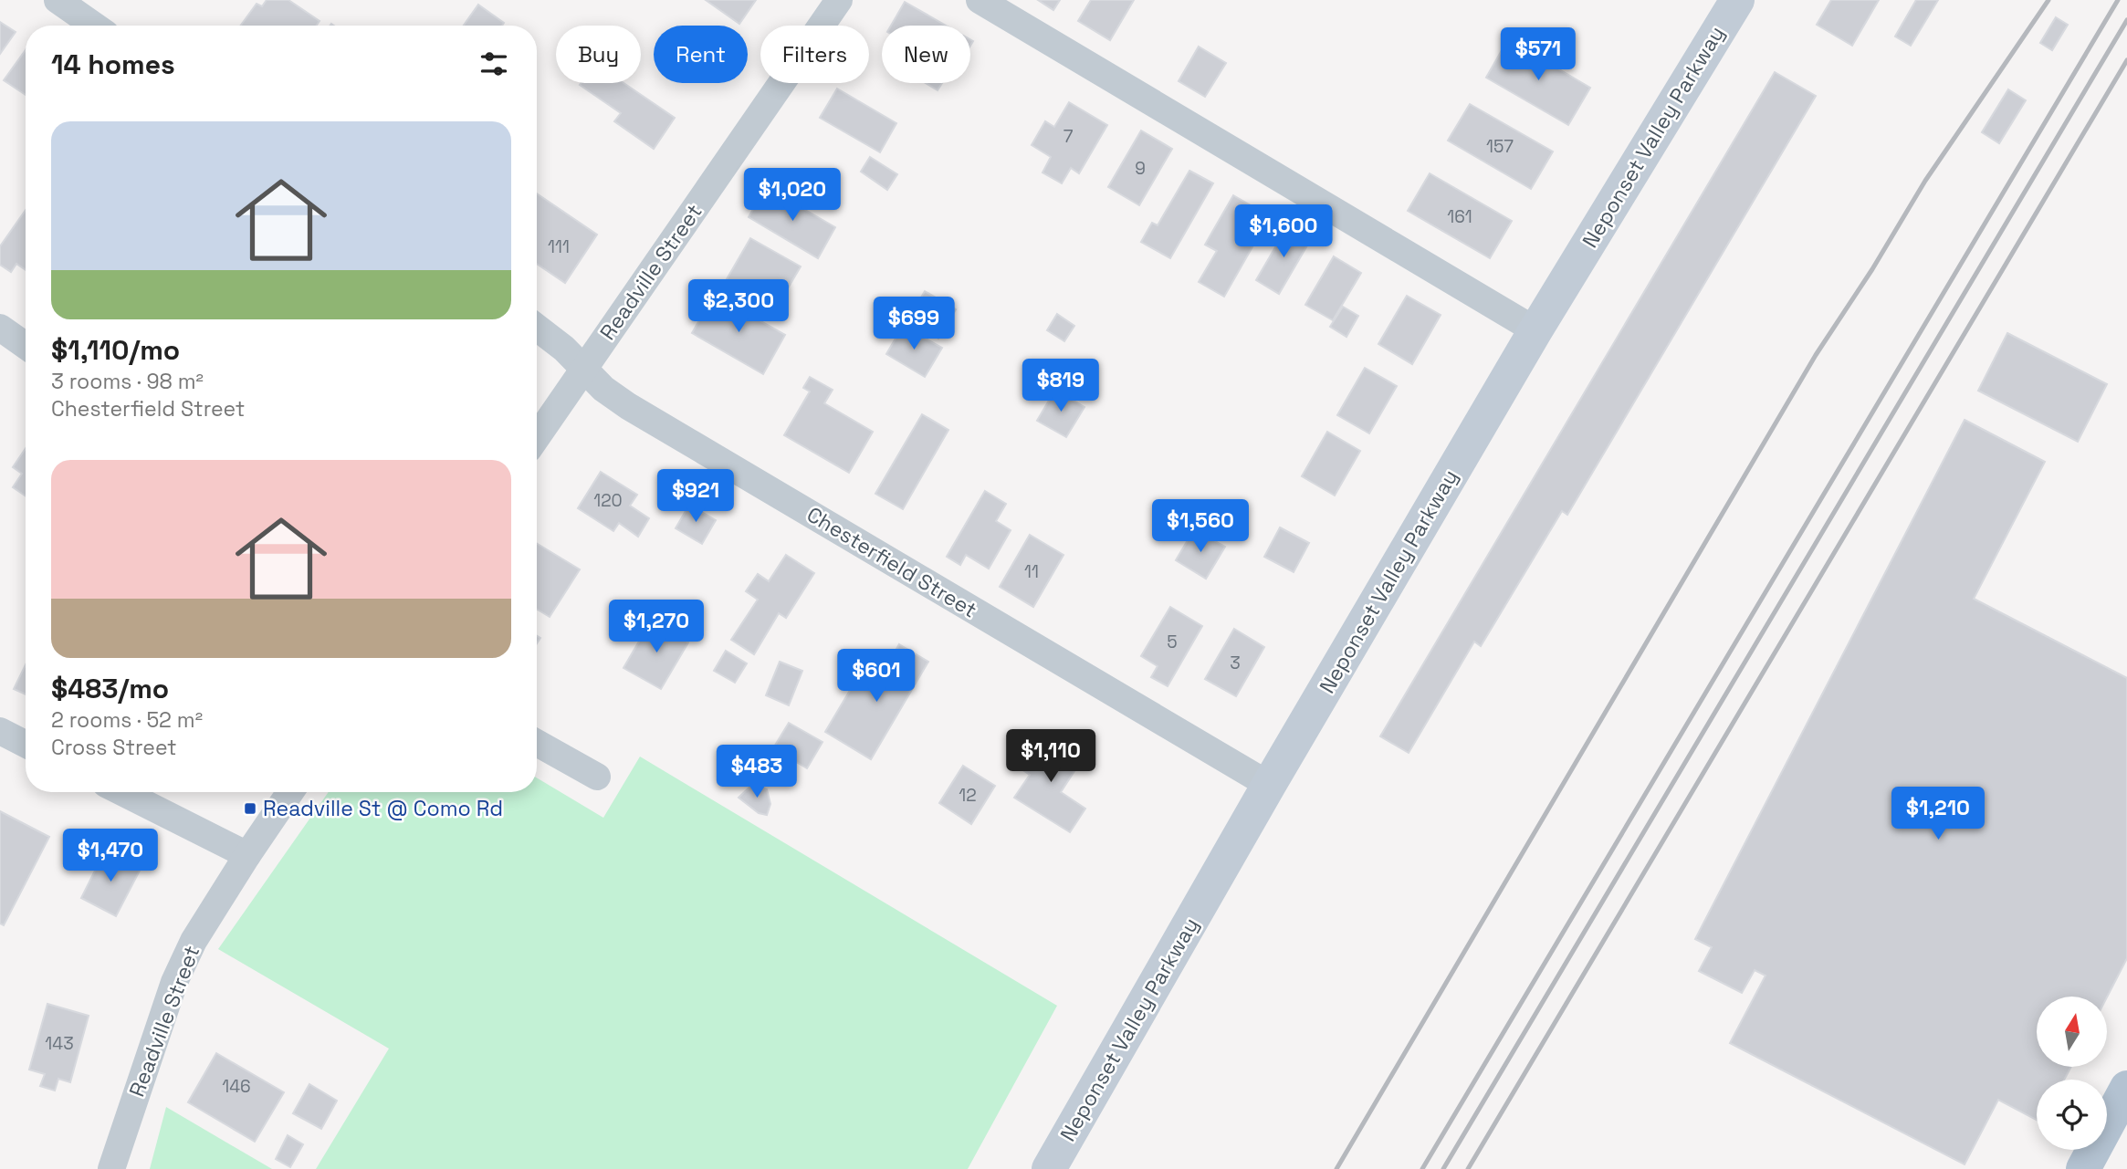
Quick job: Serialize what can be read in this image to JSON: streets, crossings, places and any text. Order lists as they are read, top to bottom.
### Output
{
  "streets": {
    "main road": ["Neponset Valley Parkway"],
    "street": ["Readville Street", "Chesterfield Street"]
  },
  "crossings": [
    ["Neponset Valley Parkway", "Chesterfield Street"],
    ["Readville Street", "Chesterfield Street"]
  ],
  "places": {
    "transit": ["Readville St @ Como Rd"]
  },
  "house_numbers": [
    "7",
    "157",
    "9",
    "161",
    "111",
    "120",
    "11",
    "5",
    "3",
    "12",
    "143",
    "146"
  ],
  "north": "top",
  "page": {
    "chip": [
      "Buy",
      "Rent",
      "Filters",
      "New"
    ],
    "heading": "14 homes",
    "price": [
      "$571",
      "$1,020",
      "$1,600",
      "$2,300",
      "$699",
      "$819",
      "$921",
      "$1,560",
      "$1,270",
      "$601",
      "$1,110",
      "$483",
      "$1,210",
      "$1,470"
    ],
    "list": [
      {
        "name": "$1,110/mo",
        "note": "3 rooms · 98 m² · Chesterfield Street"
      },
      {
        "name": "$483/mo",
        "note": "2 rooms · 52 m² · Cross Street"
      }
    ]
  }
}
